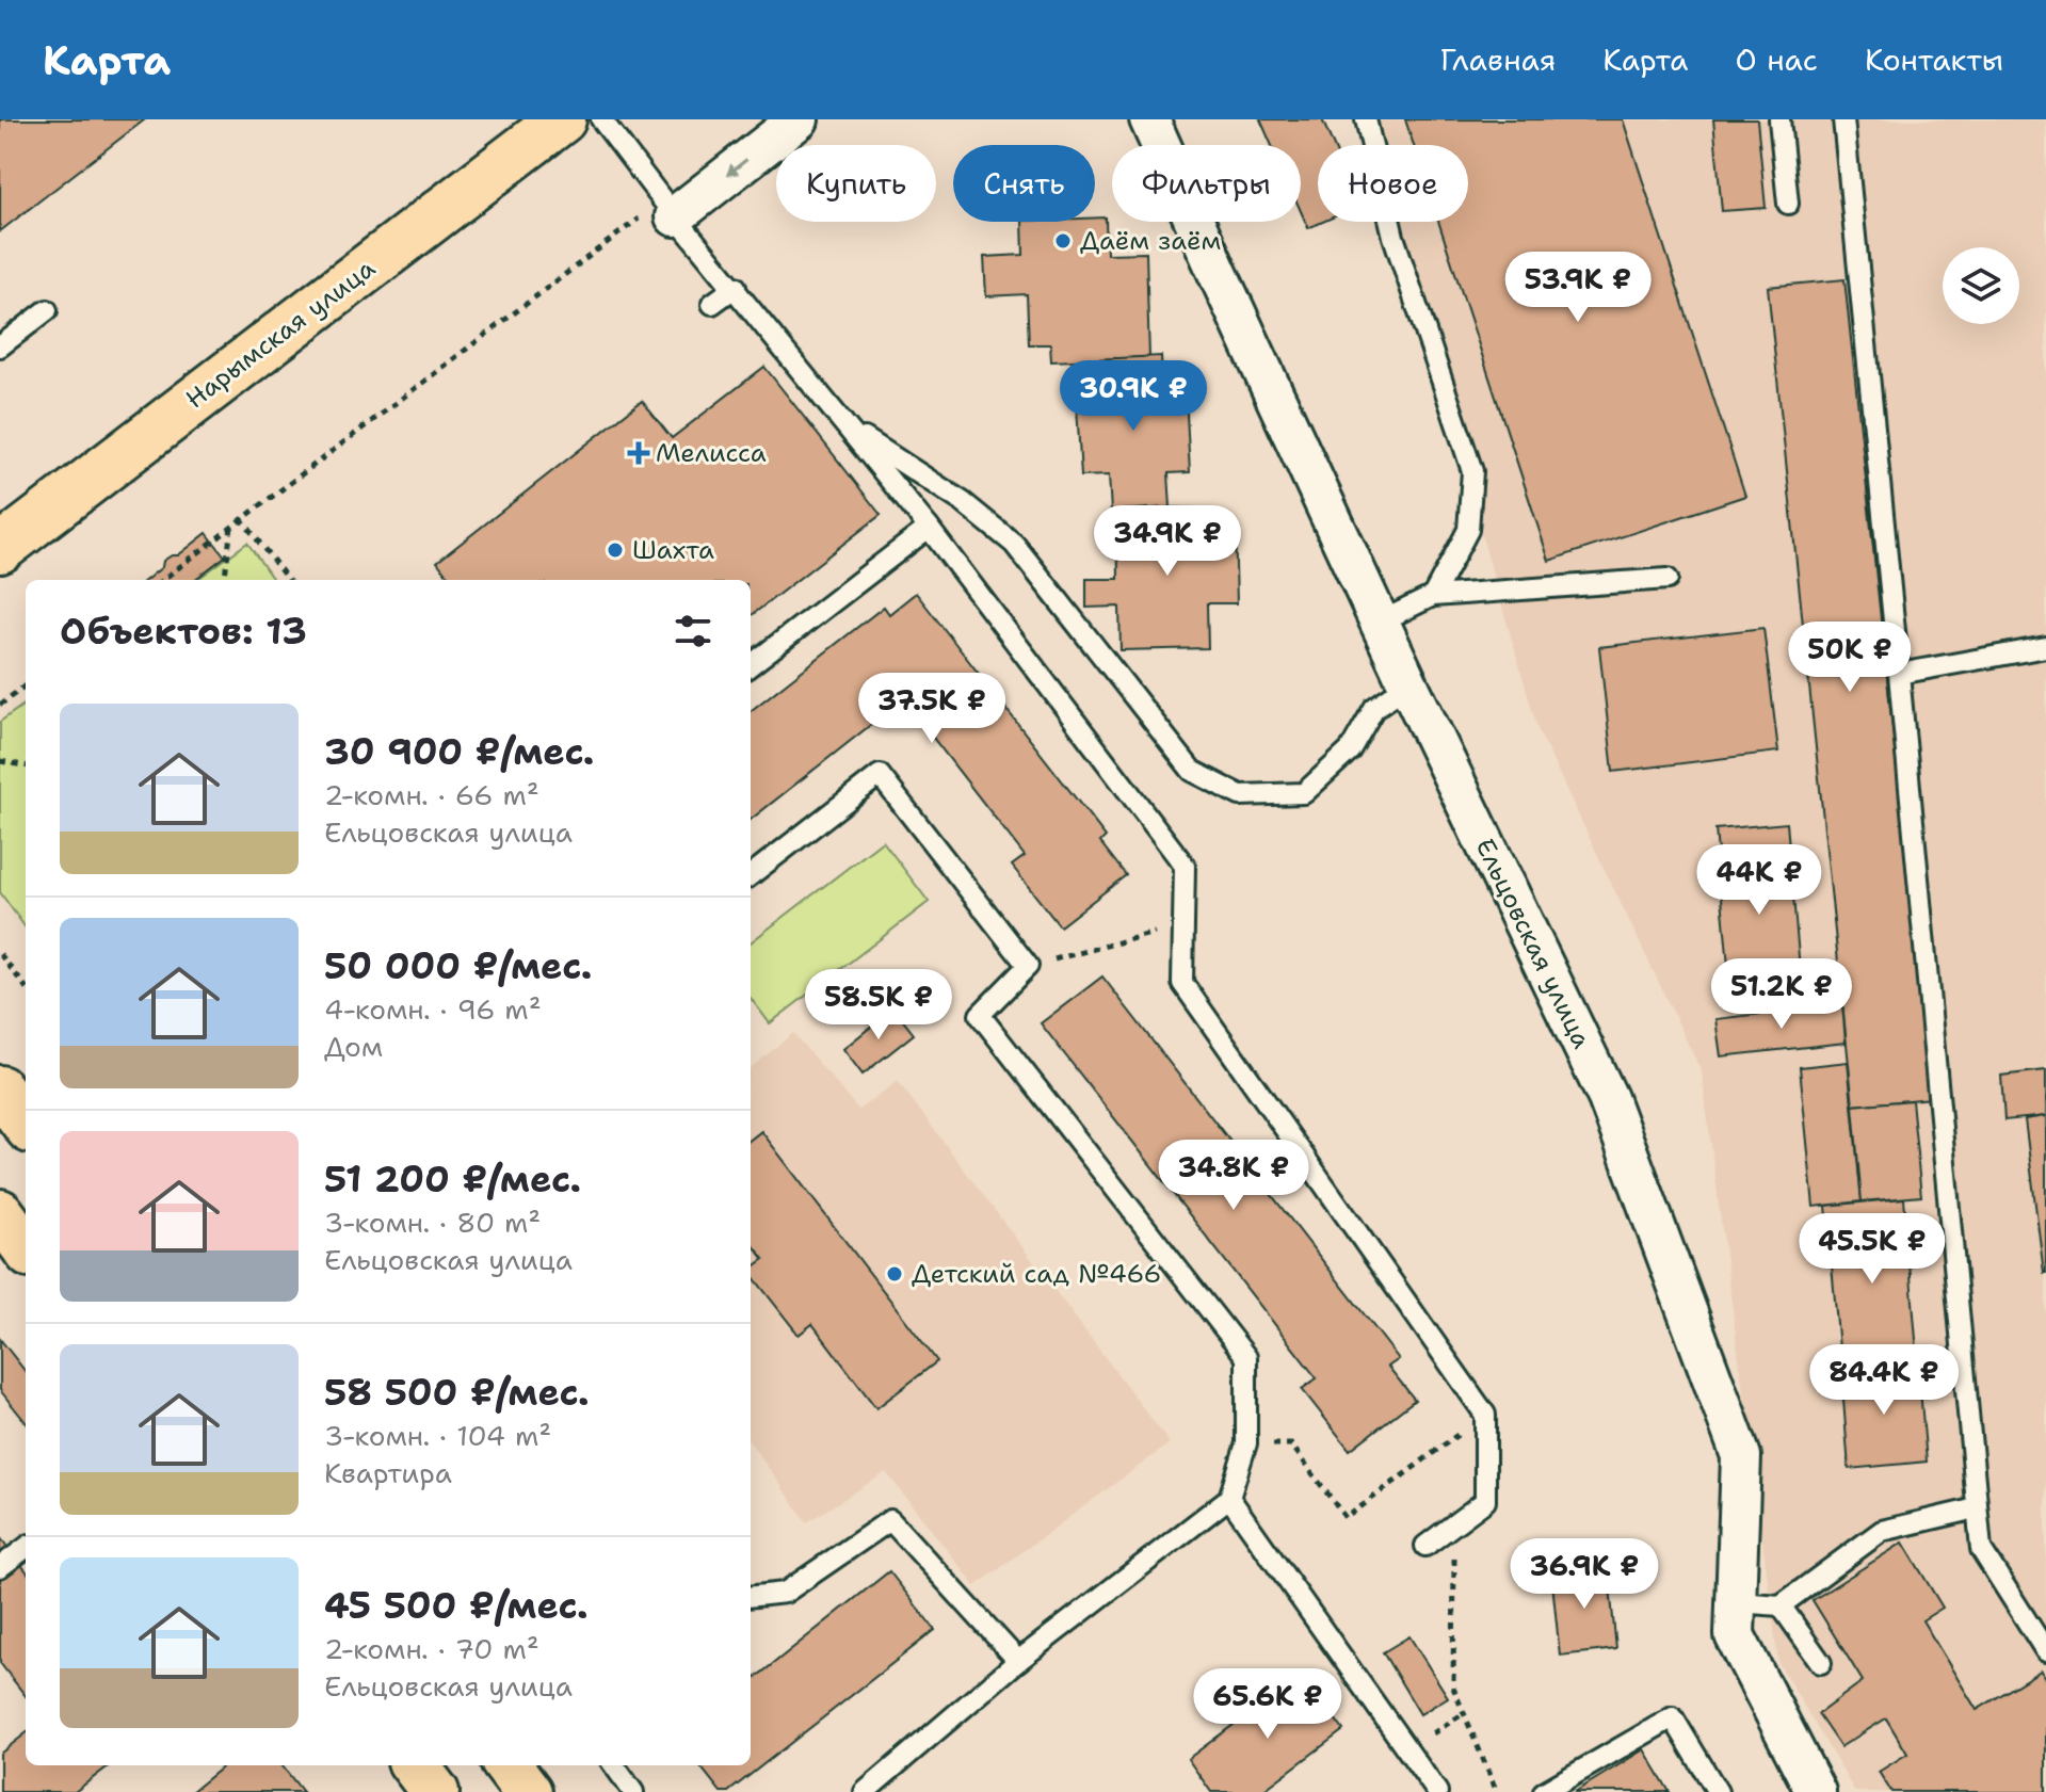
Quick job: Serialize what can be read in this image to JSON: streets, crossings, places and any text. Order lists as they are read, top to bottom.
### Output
{
  "streets": {
    "main road": ["Нарымская улица"],
    "street": ["Ельцовская улица"]
  },
  "places": {
    "other": ["Даём заём", "Шахта", "Детский сад №466"],
    "health": ["Мелисса"]
  },
  "page": {
    "header": "Карта",
    "nav": [
      "Главная",
      "Карта",
      "О нас",
      "Контакты"
    ],
    "chip": [
      "Купить",
      "Снять",
      "Фильтры",
      "Новое"
    ],
    "price": [
      "53.9K ₽",
      "30.9K ₽",
      "34.9K ₽",
      "50K ₽",
      "37.5K ₽",
      "44K ₽",
      "51.2K ₽",
      "58.5K ₽",
      "34.8K ₽",
      "45.5K ₽",
      "84.4K ₽",
      "36.9K ₽",
      "65.6K ₽"
    ],
    "heading": "Объектов: 13",
    "list": [
      {
        "name": "30 900 ₽/мес.",
        "note": "2-комн. · 66 m² · Ельцовская улица"
      },
      {
        "name": "50 000 ₽/мес.",
        "note": "4-комн. · 96 m² · Дом"
      },
      {
        "name": "51 200 ₽/мес.",
        "note": "3-комн. · 80 m² · Ельцовская улица"
      },
      {
        "name": "58 500 ₽/мес.",
        "note": "3-комн. · 104 m² · Квартира"
      },
      {
        "name": "45 500 ₽/мес.",
        "note": "2-комн. · 70 m² · Ельцовская улица"
      }
    ]
  }
}
